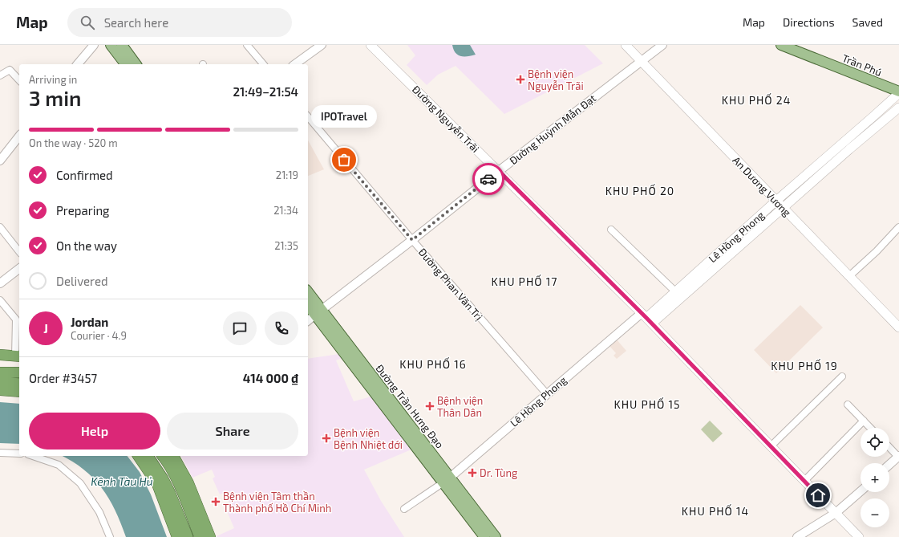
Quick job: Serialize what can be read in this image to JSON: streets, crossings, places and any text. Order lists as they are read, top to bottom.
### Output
{
  "streets": {
    "main road": [
      "Trần Phú",
      "Đường Nguyễn Trãi",
      "An Dương Vương",
      "Lê Hồng Phong",
      "Đường Trần Hưng Đạo"
    ],
    "street": ["Đường Huỳnh Mẫn Đạt", "Đường Phan Văn Trị"]
  },
  "crossings": [
    ["Trần Phú", "Lê Hồng Phong"],
    ["Đường Nguyễn Trãi", "Đường Huỳnh Mẫn Đạt"],
    ["Đường Nguyễn Trãi", "Lê Hồng Phong"],
    ["Đường Huỳnh Mẫn Đạt", "An Dương Vương"],
    ["Đường Huỳnh Mẫn Đạt", "Đường Phan Văn Trị"],
    ["Đường Huỳnh Mẫn Đạt", "Đường Trần Hưng Đạo"],
    ["An Dương Vương", "Lê Hồng Phong"],
    ["Lê Hồng Phong", "Đường Phan Văn Trị"],
    ["Lê Hồng Phong", "Đường Trần Hưng Đạo"]
  ],
  "districts": [
    "KHU PHỐ 24",
    "KHU PHỐ 20",
    "KHU PHỐ 17",
    "KHU PHỐ 16",
    "KHU PHỐ 19",
    "KHU PHỐ 15",
    "KHU PHỐ 14"
  ],
  "water": ["Kênh Tàu Hủ"],
  "places": {
    "health": [
      "Bệnh viện Nguyễn Trãi",
      "Bệnh viện Thân Dân",
      "Bệnh viện Bệnh Nhiệt đới",
      "Dr. Tùng",
      "Bệnh viện Tâm thần Thành phố Hồ Chí Minh"
    ],
    "other": ["IPOTravel"]
  },
  "page": {
    "header": "Map",
    "search": "Search here",
    "nav": ["Map", "Directions", "Saved"],
    "heading": ["3 min", "Arriving in", "21:49–21:54"],
    "panel": [
      "Jordan",
      "Courier · 4.9",
      "Order #3457",
      "414 000 ₫"
    ],
    "bubble": "IPOTravel",
    "bar": "On the way · 520 m",
    "list": [
      ["Confirmed", "21:19"],
      ["Preparing", "21:34"],
      ["On the way", "21:35"],
      "Delivered"
    ],
    "round": "J",
    "buttons": ["Help", "Share"],
    "map_buttons": ["+", "−"]
  }
}
